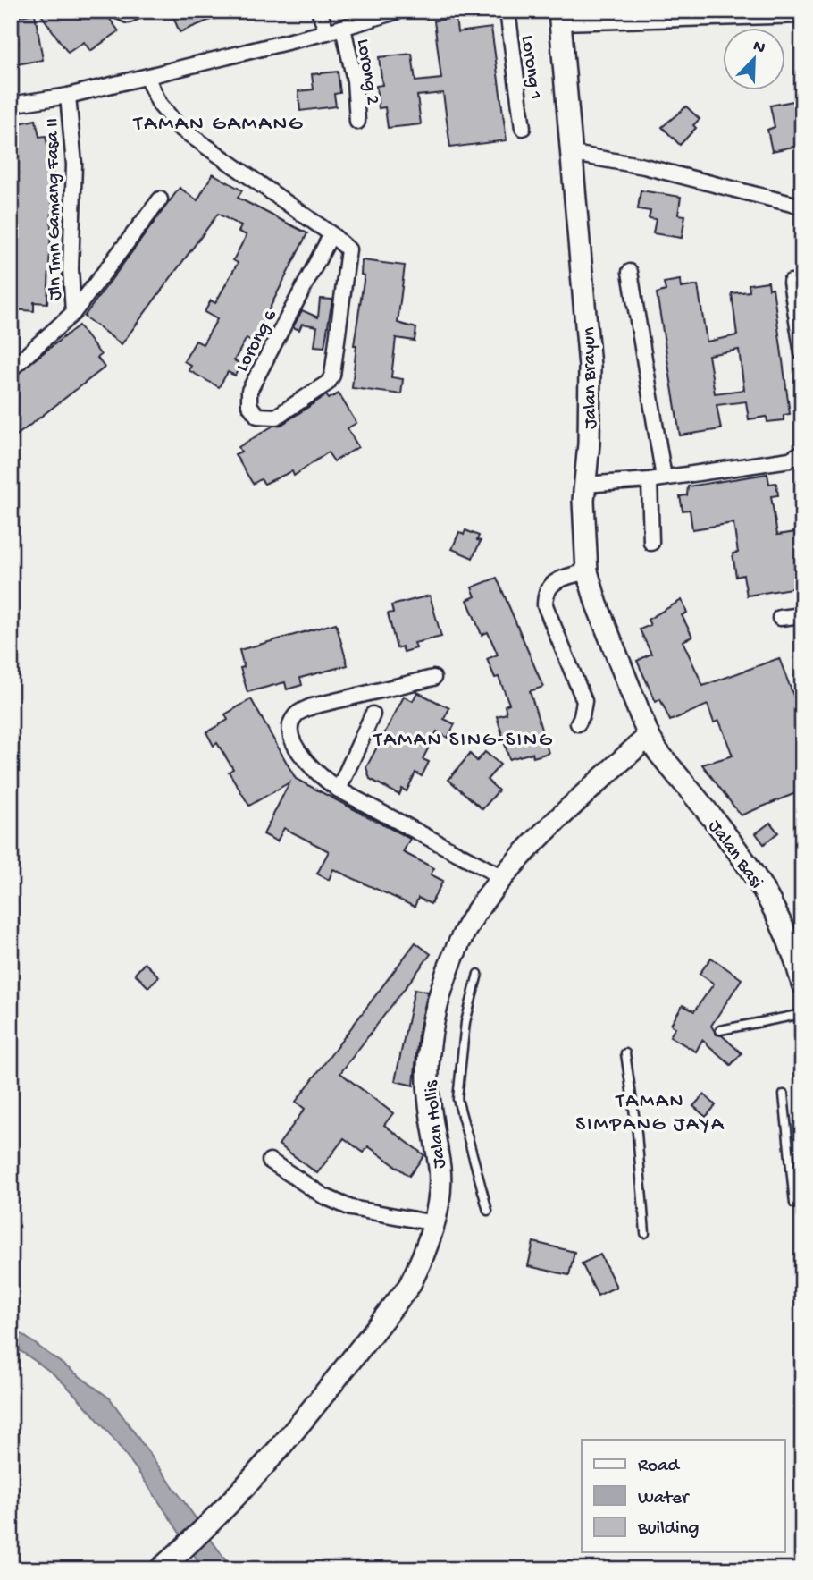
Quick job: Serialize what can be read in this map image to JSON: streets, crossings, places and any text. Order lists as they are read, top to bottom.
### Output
{
  "streets": {
    "main road": ["Jalan Brayun", "Jalan Basi", "Jalan Hollis"],
    "street": [
      "Lorong 1",
      "Lorong 2",
      "Jln Tmn Gamang Fasa II",
      "Lorong 6"
    ]
  },
  "crossings": [
    ["Jalan Brayun", "Jalan Basi"],
    ["Jalan Brayun", "Jalan Hollis"],
    ["Jalan Basi", "Jalan Hollis"]
  ],
  "districts": ["TAMAN GAMANG", "TAMAN SING-SING", "TAMAN SIMPANG JAYA"],
  "legend": ["Road", "Water", "Building"],
  "north": "top right"
}
